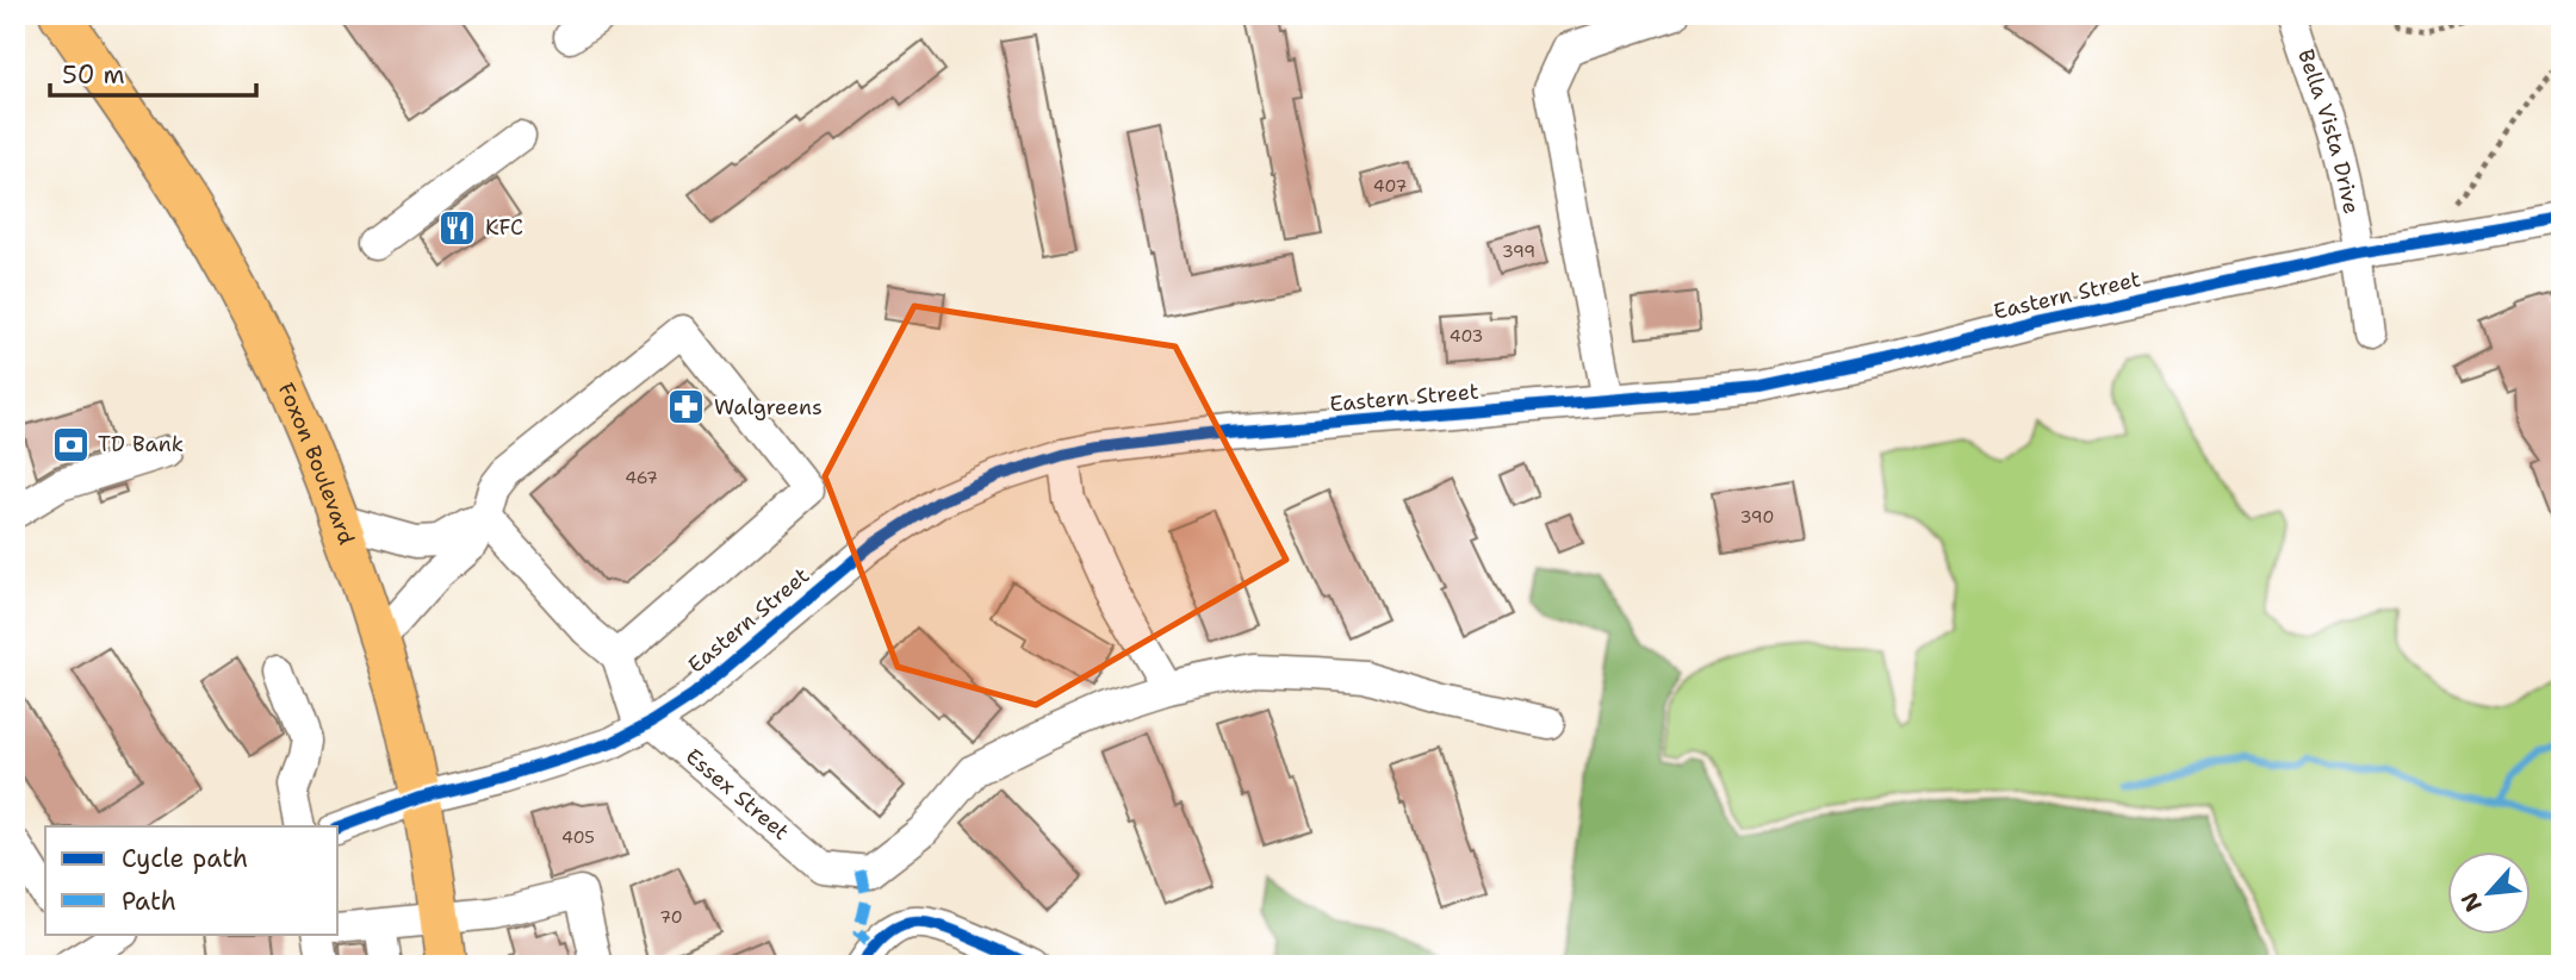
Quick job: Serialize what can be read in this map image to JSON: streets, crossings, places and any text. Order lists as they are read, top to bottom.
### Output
{
  "streets": {
    "main road": ["Foxon Boulevard"],
    "street": ["Bella Vista Drive", "Eastern Street", "Essex Street"]
  },
  "crossings": [
    ["Bella Vista Drive", "Eastern Street"],
    ["Eastern Street", "Foxon Boulevard"],
    ["Eastern Street", "Essex Street"]
  ],
  "places": {
    "restaurant": ["KFC"],
    "pharmacy": ["Walgreens"],
    "bank": ["TD Bank"]
  },
  "house_numbers": [
    "407",
    "399",
    "403",
    "467",
    "390",
    "405",
    "70"
  ],
  "legend": ["Cycle path", "Path"],
  "scale_bar": "50 m",
  "north": "bottom left"
}
